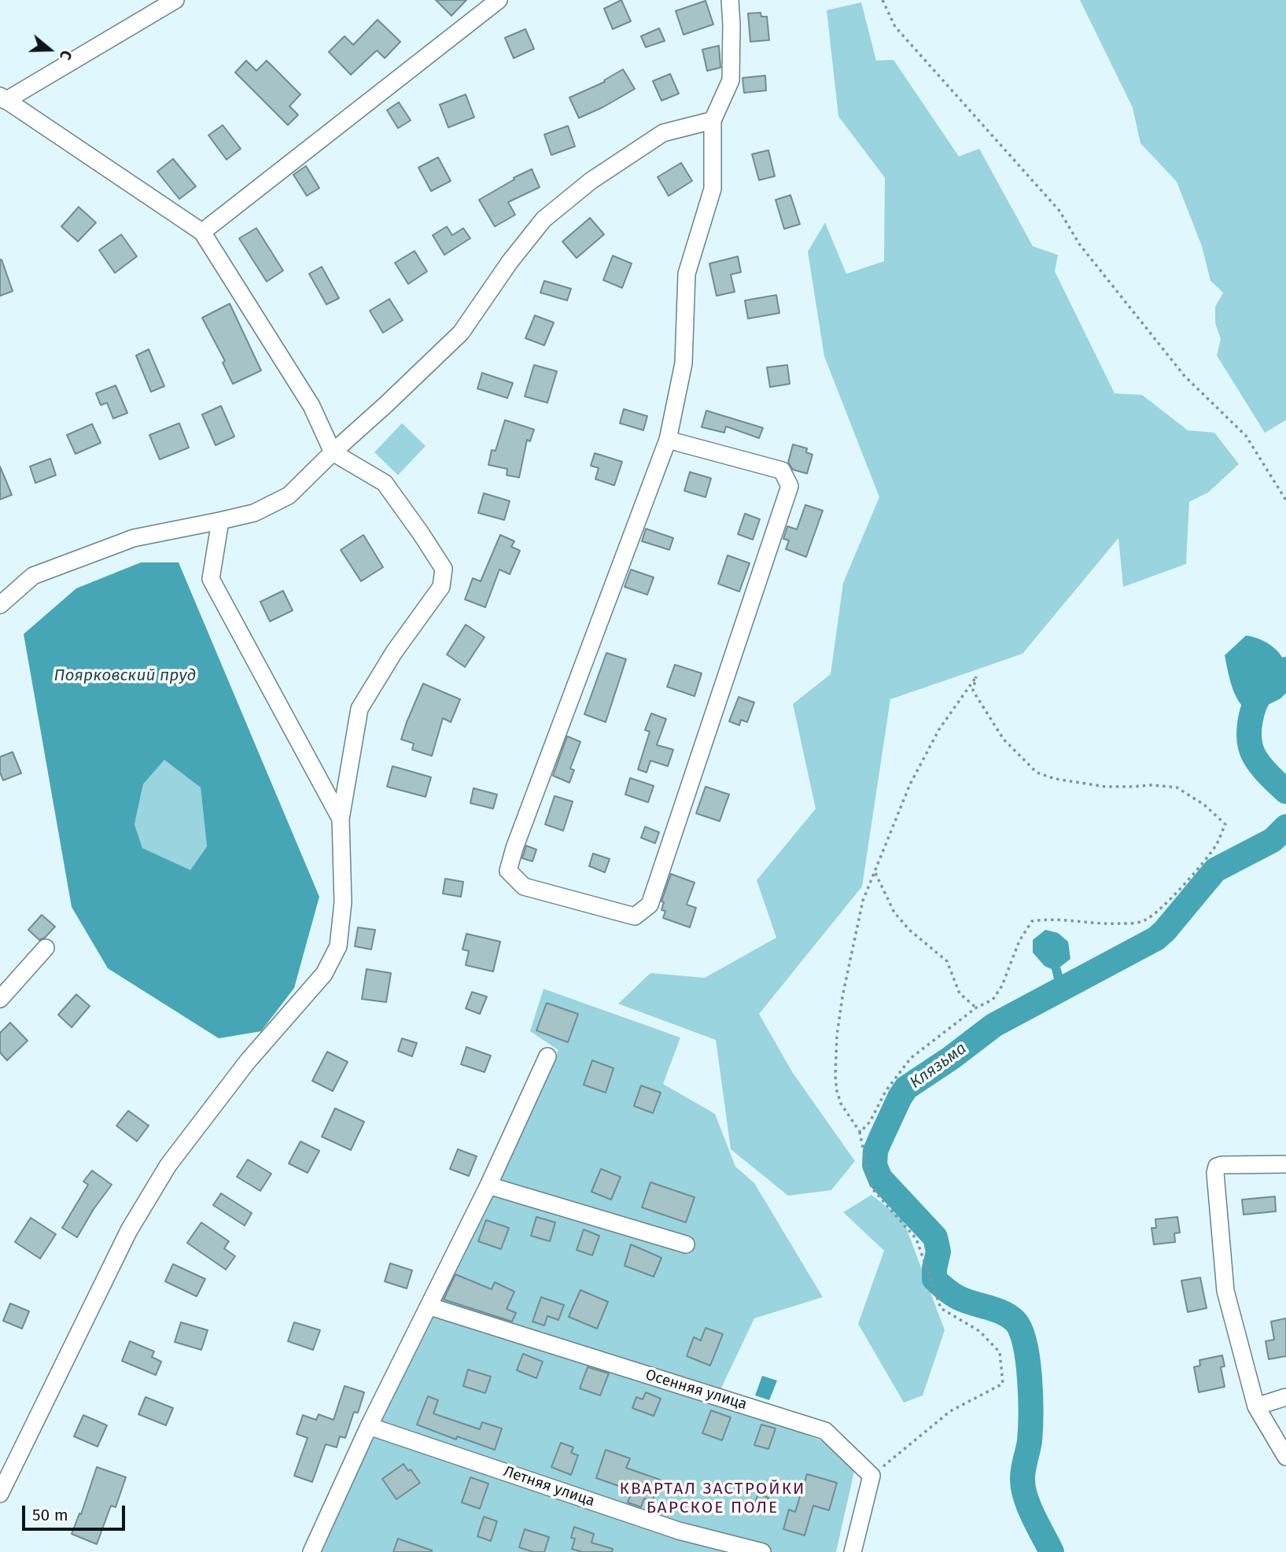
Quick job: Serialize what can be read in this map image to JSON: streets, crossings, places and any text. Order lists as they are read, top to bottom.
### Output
{
  "streets": {
    "street": ["Осенняя улица", "Летняя улица"]
  },
  "districts": ["КВАРТАЛ ЗАСТРОЙКИ БАРСКОЕ ПОЛЕ"],
  "water": ["Поярковский пруд", "Клязьма"],
  "scale_bar": "50 m",
  "north": "right"
}
